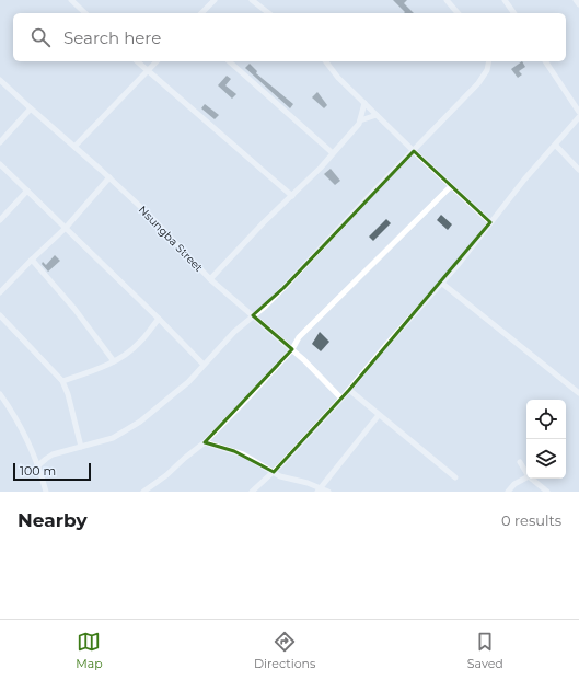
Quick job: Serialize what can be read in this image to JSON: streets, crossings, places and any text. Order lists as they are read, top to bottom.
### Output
{
  "streets": {
    "street": ["Nsungba Street"]
  },
  "scale_bar": "100 m",
  "page": {
    "search": "Search here",
    "scale": "100 m",
    "heading": ["Nearby", "0 results"],
    "nav": ["Map", "Directions", "Saved"]
  }
}
